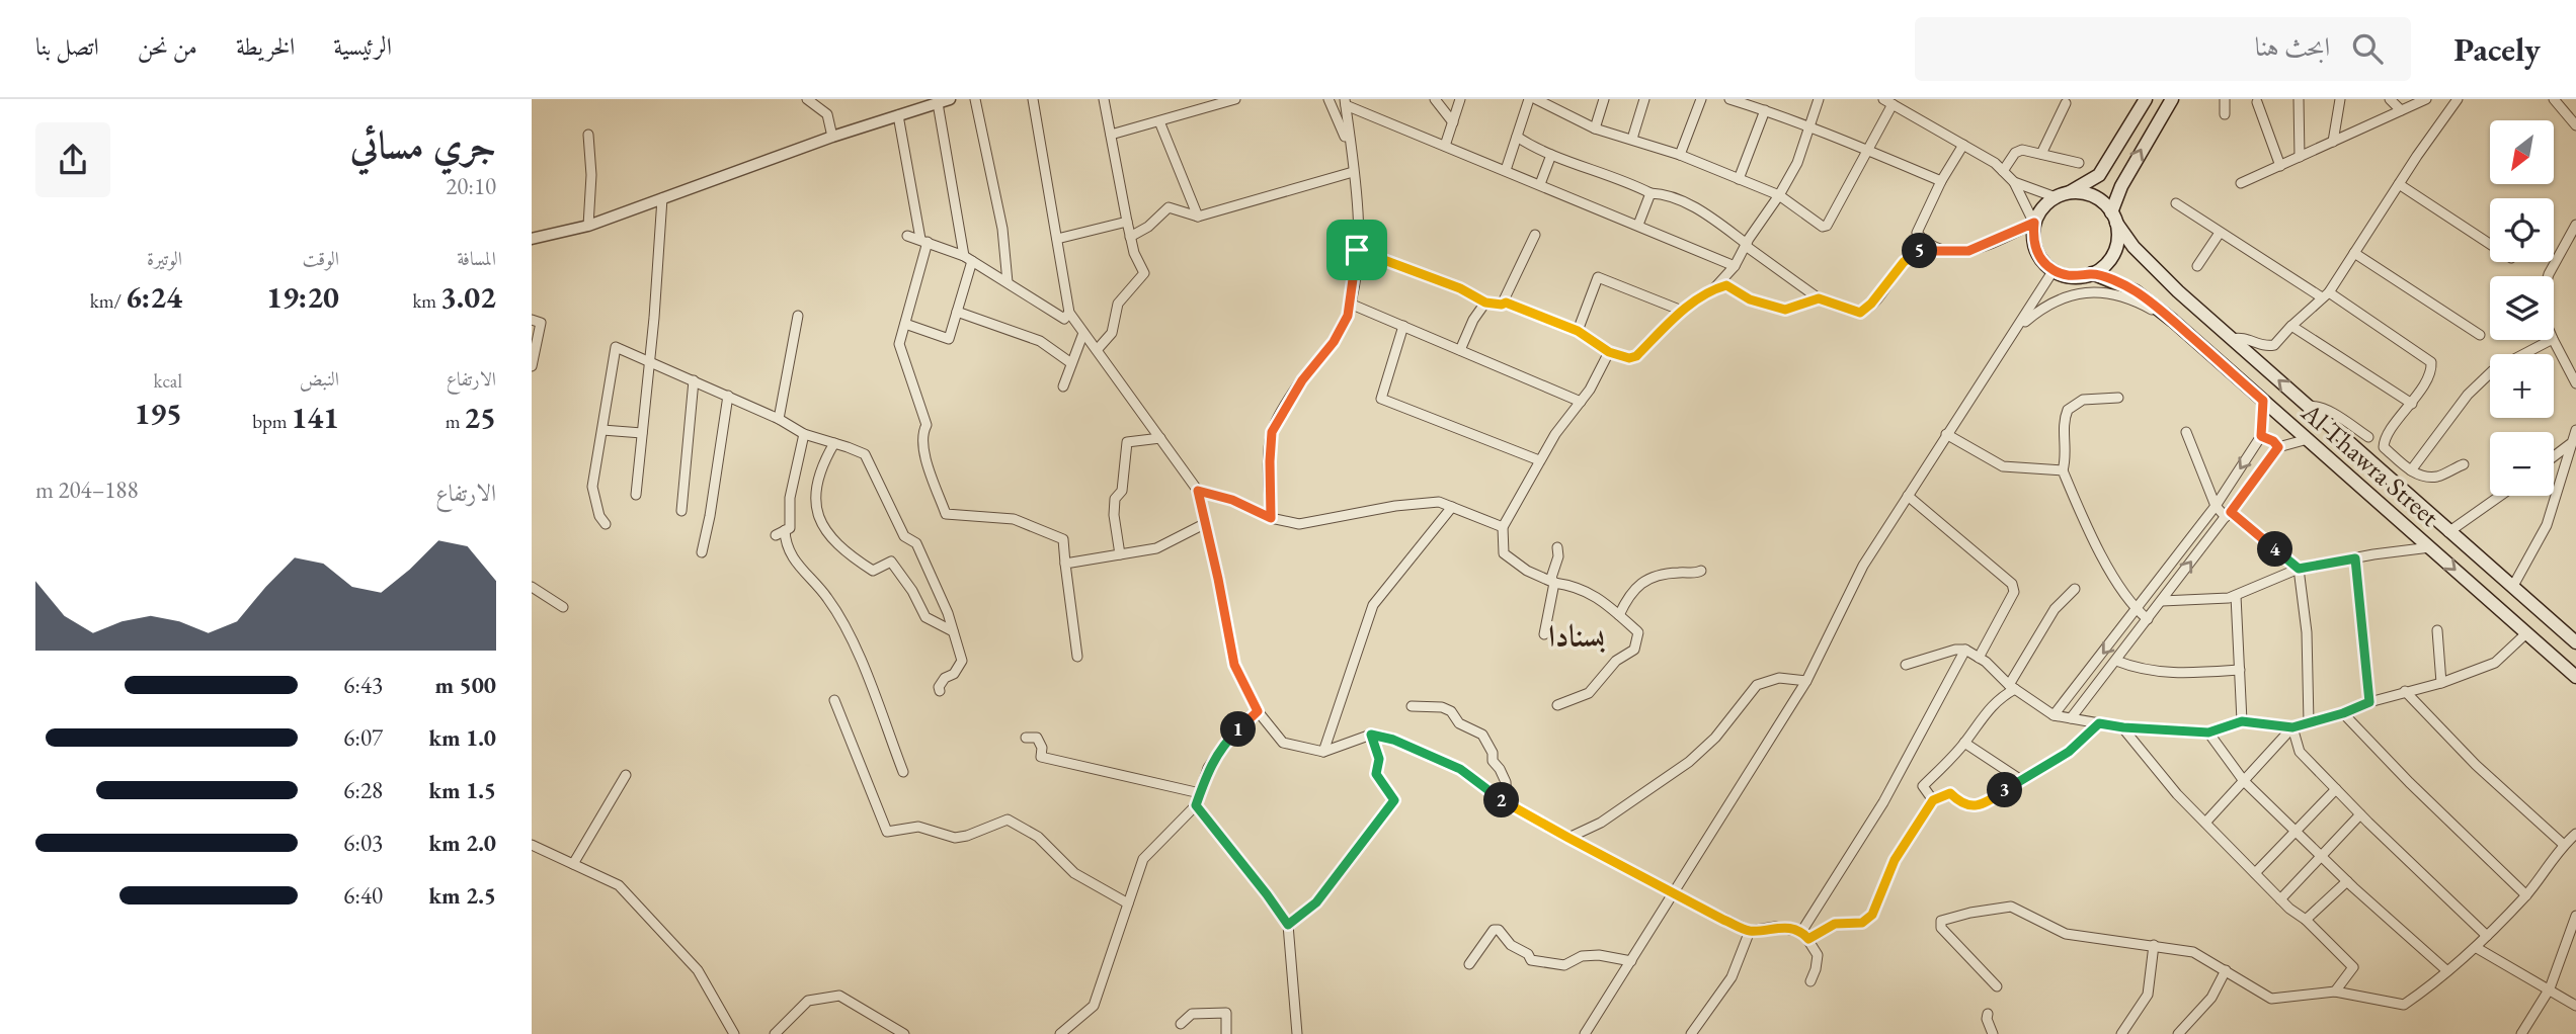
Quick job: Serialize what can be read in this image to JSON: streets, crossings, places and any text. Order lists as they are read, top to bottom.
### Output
{
  "streets": {
    "main road": ["Al Thawra Street"]
  },
  "districts": ["بسنادا"],
  "north": "bottom left",
  "page": {
    "header": "Pacely",
    "search": "ابحث هنا",
    "nav": [
      "الرئيسية",
      "الخريطة",
      "من نحن",
      "اتصل بنا"
    ],
    "heading": ["جري مسائي", "20:10"],
    "map_buttons": ["+", "−"],
    "stats": [
      ["المسافة", "3.02 km"],
      ["الوقت", "19:20"],
      ["الوتيرة", "6:24 /km"],
      ["الارتفاع", "25 m"],
      ["النبض", "141 bpm"],
      ["kcal", "195"]
    ],
    "pins": [
      "5",
      "4",
      "1",
      "3",
      "2"
    ],
    "chart": ["الارتفاع", "188–204 m"],
    "list": [
      {
        "name": "500 m",
        "note": "6:43"
      },
      {
        "name": "1.0 km",
        "note": "6:07"
      },
      {
        "name": "1.5 km",
        "note": "6:28"
      },
      {
        "name": "2.0 km",
        "note": "6:03"
      },
      {
        "name": "2.5 km",
        "note": "6:40"
      }
    ]
  }
}
